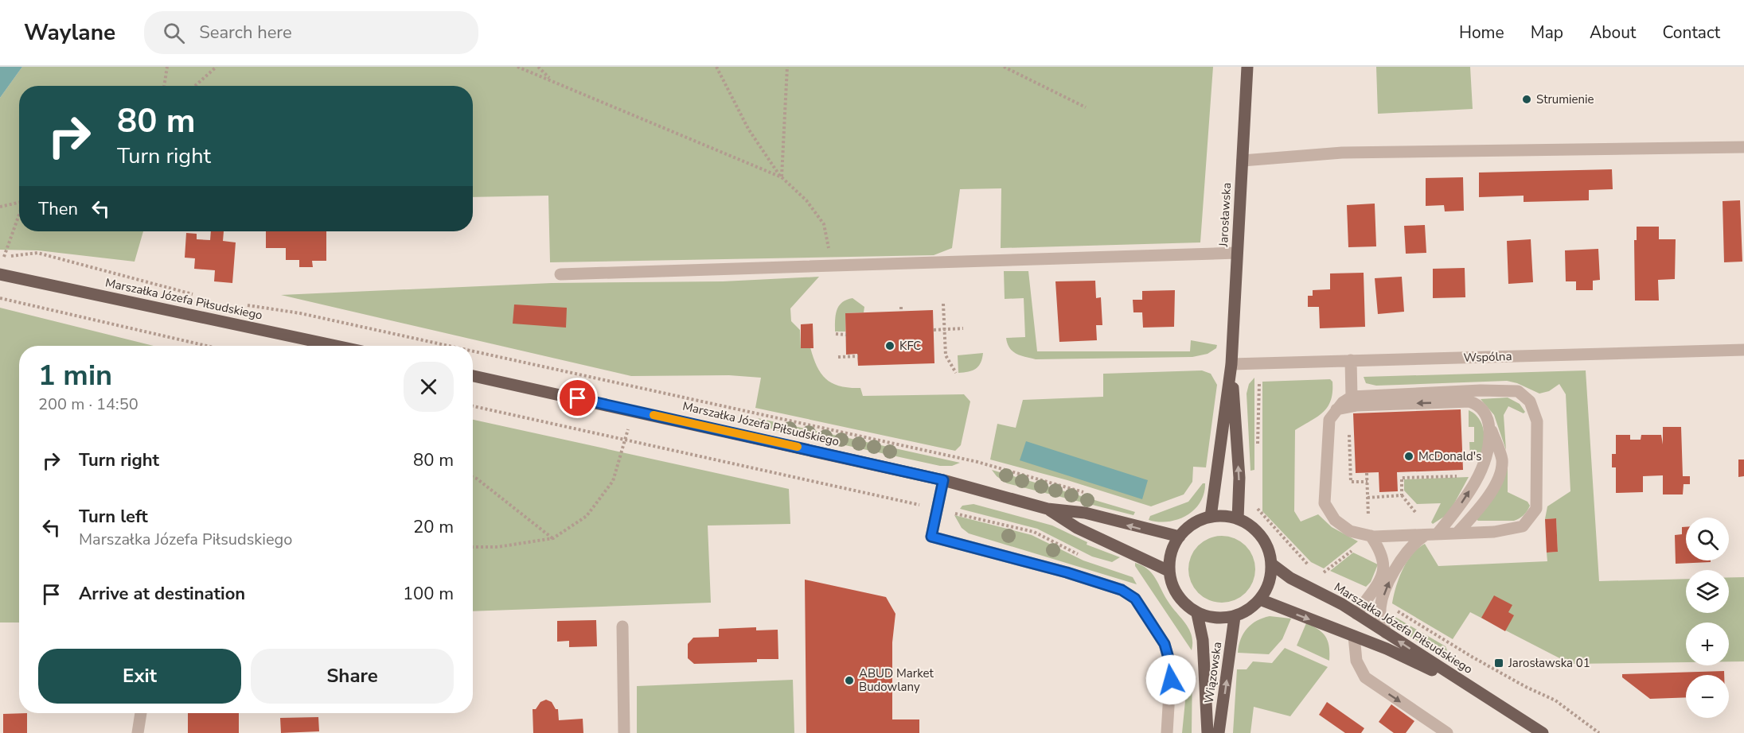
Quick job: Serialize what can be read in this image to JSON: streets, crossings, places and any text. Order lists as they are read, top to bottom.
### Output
{
  "streets": {
    "main road": ["Jarosławska", "Marszałka Józefa Piłsudskiego", "Wiązowska"],
    "street": ["Wspólna"]
  },
  "crossings": [
    ["Jarosławska", "Marszałka Józefa Piłsudskiego"],
    ["Jarosławska", "Wspólna"],
    ["Jarosławska", "Wiązowska"],
    ["Marszałka Józefa Piłsudskiego", "Wiązowska"]
  ],
  "places": {
    "other": [
      "Strumienie",
      "KFC",
      "McDonald's",
      "ABUD Market Budowlany"
    ],
    "transit": ["Jarosławska 01"]
  },
  "page": {
    "header": "Waylane",
    "search": "Search here",
    "nav": [
      "Home",
      "Map",
      "About",
      "Contact"
    ],
    "turn": ["80 m", "Turn right"],
    "then": "Then",
    "heading": ["1 min", "200 m · 14:50"],
    "list": [
      {
        "name": "Turn right",
        "value": "80 m"
      },
      {
        "name": "Turn left",
        "note": "Marszałka Józefa Piłsudskiego",
        "value": "20 m"
      },
      {
        "name": "Arrive at destination",
        "value": "100 m"
      }
    ],
    "map_buttons": ["+", "−"],
    "buttons": ["Exit", "Share"]
  }
}
